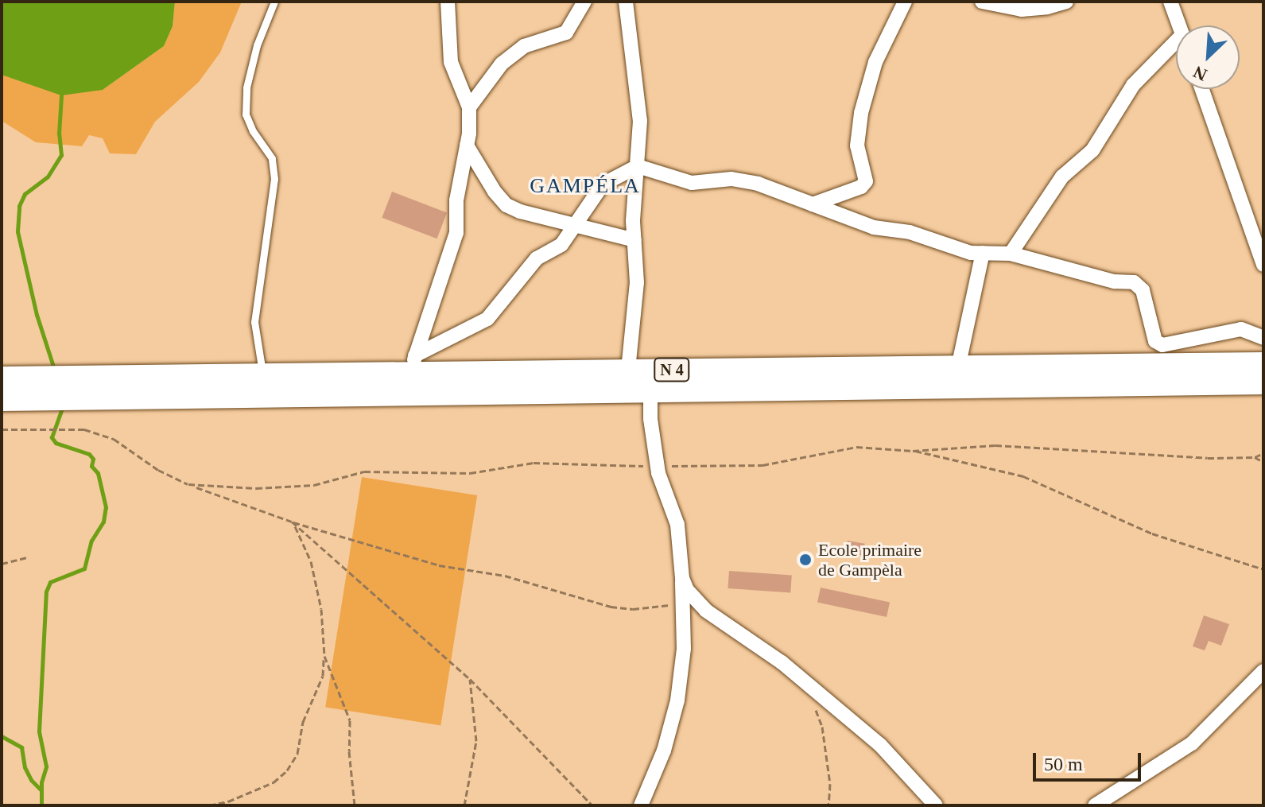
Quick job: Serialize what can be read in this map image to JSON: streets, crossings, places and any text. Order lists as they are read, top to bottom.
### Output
{
  "streets": {
    "highway": ["N 4"]
  },
  "districts": ["GAMPÉLA"],
  "places": ["Ecole primaire de Gampèla"],
  "scale_bar": "50 m",
  "north": "bottom left"
}
